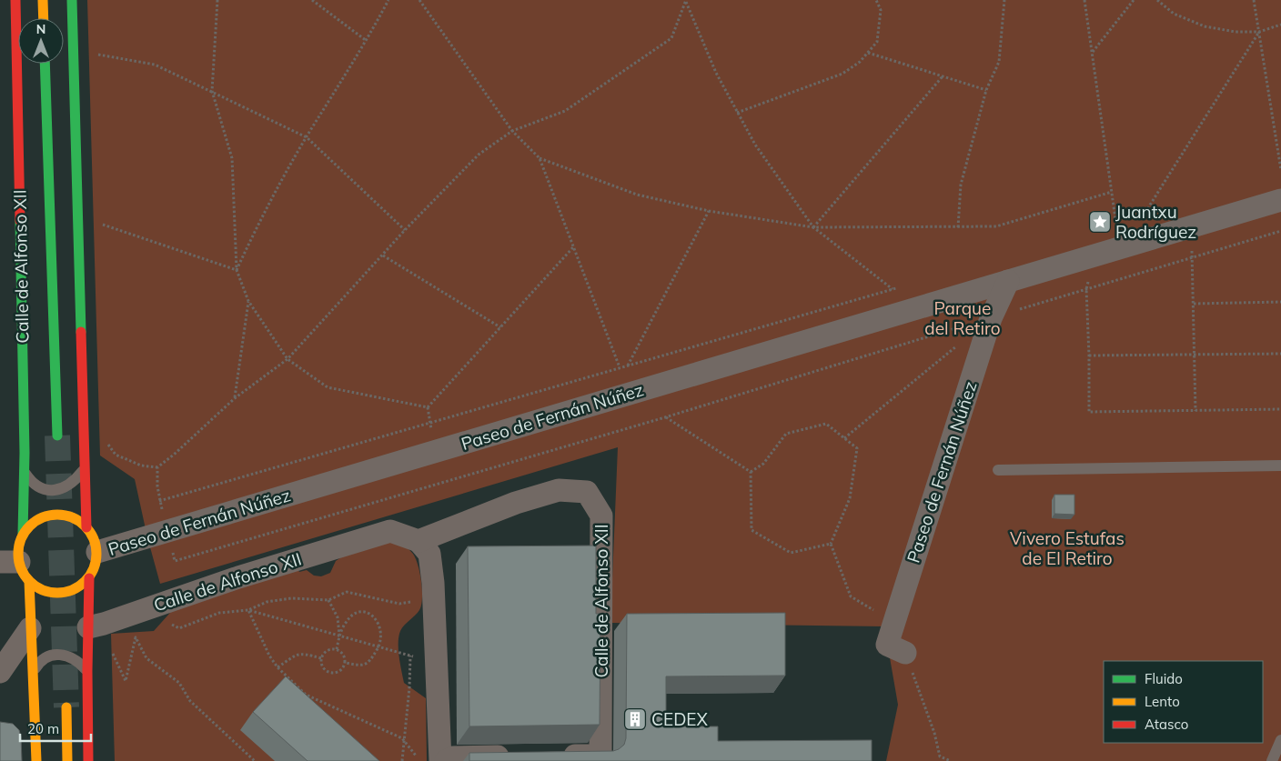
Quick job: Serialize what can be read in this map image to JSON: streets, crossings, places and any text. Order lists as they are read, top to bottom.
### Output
{
  "streets": {
    "main road": ["Calle de Alfonso XII"],
    "street": ["Paseo de Fernán Núñez"]
  },
  "crossings": [
    ["Calle de Alfonso XII", "Paseo de Fernán Núñez"]
  ],
  "parks": ["Parque del Retiro", "Vivero Estufas de El Retiro"],
  "places": {
    "place": ["Juantxu Rodríguez"],
    "building": ["CEDEX"]
  },
  "legend": ["Fluido", "Lento", "Atasco"],
  "scale_bar": "20 m",
  "north": "top"
}
